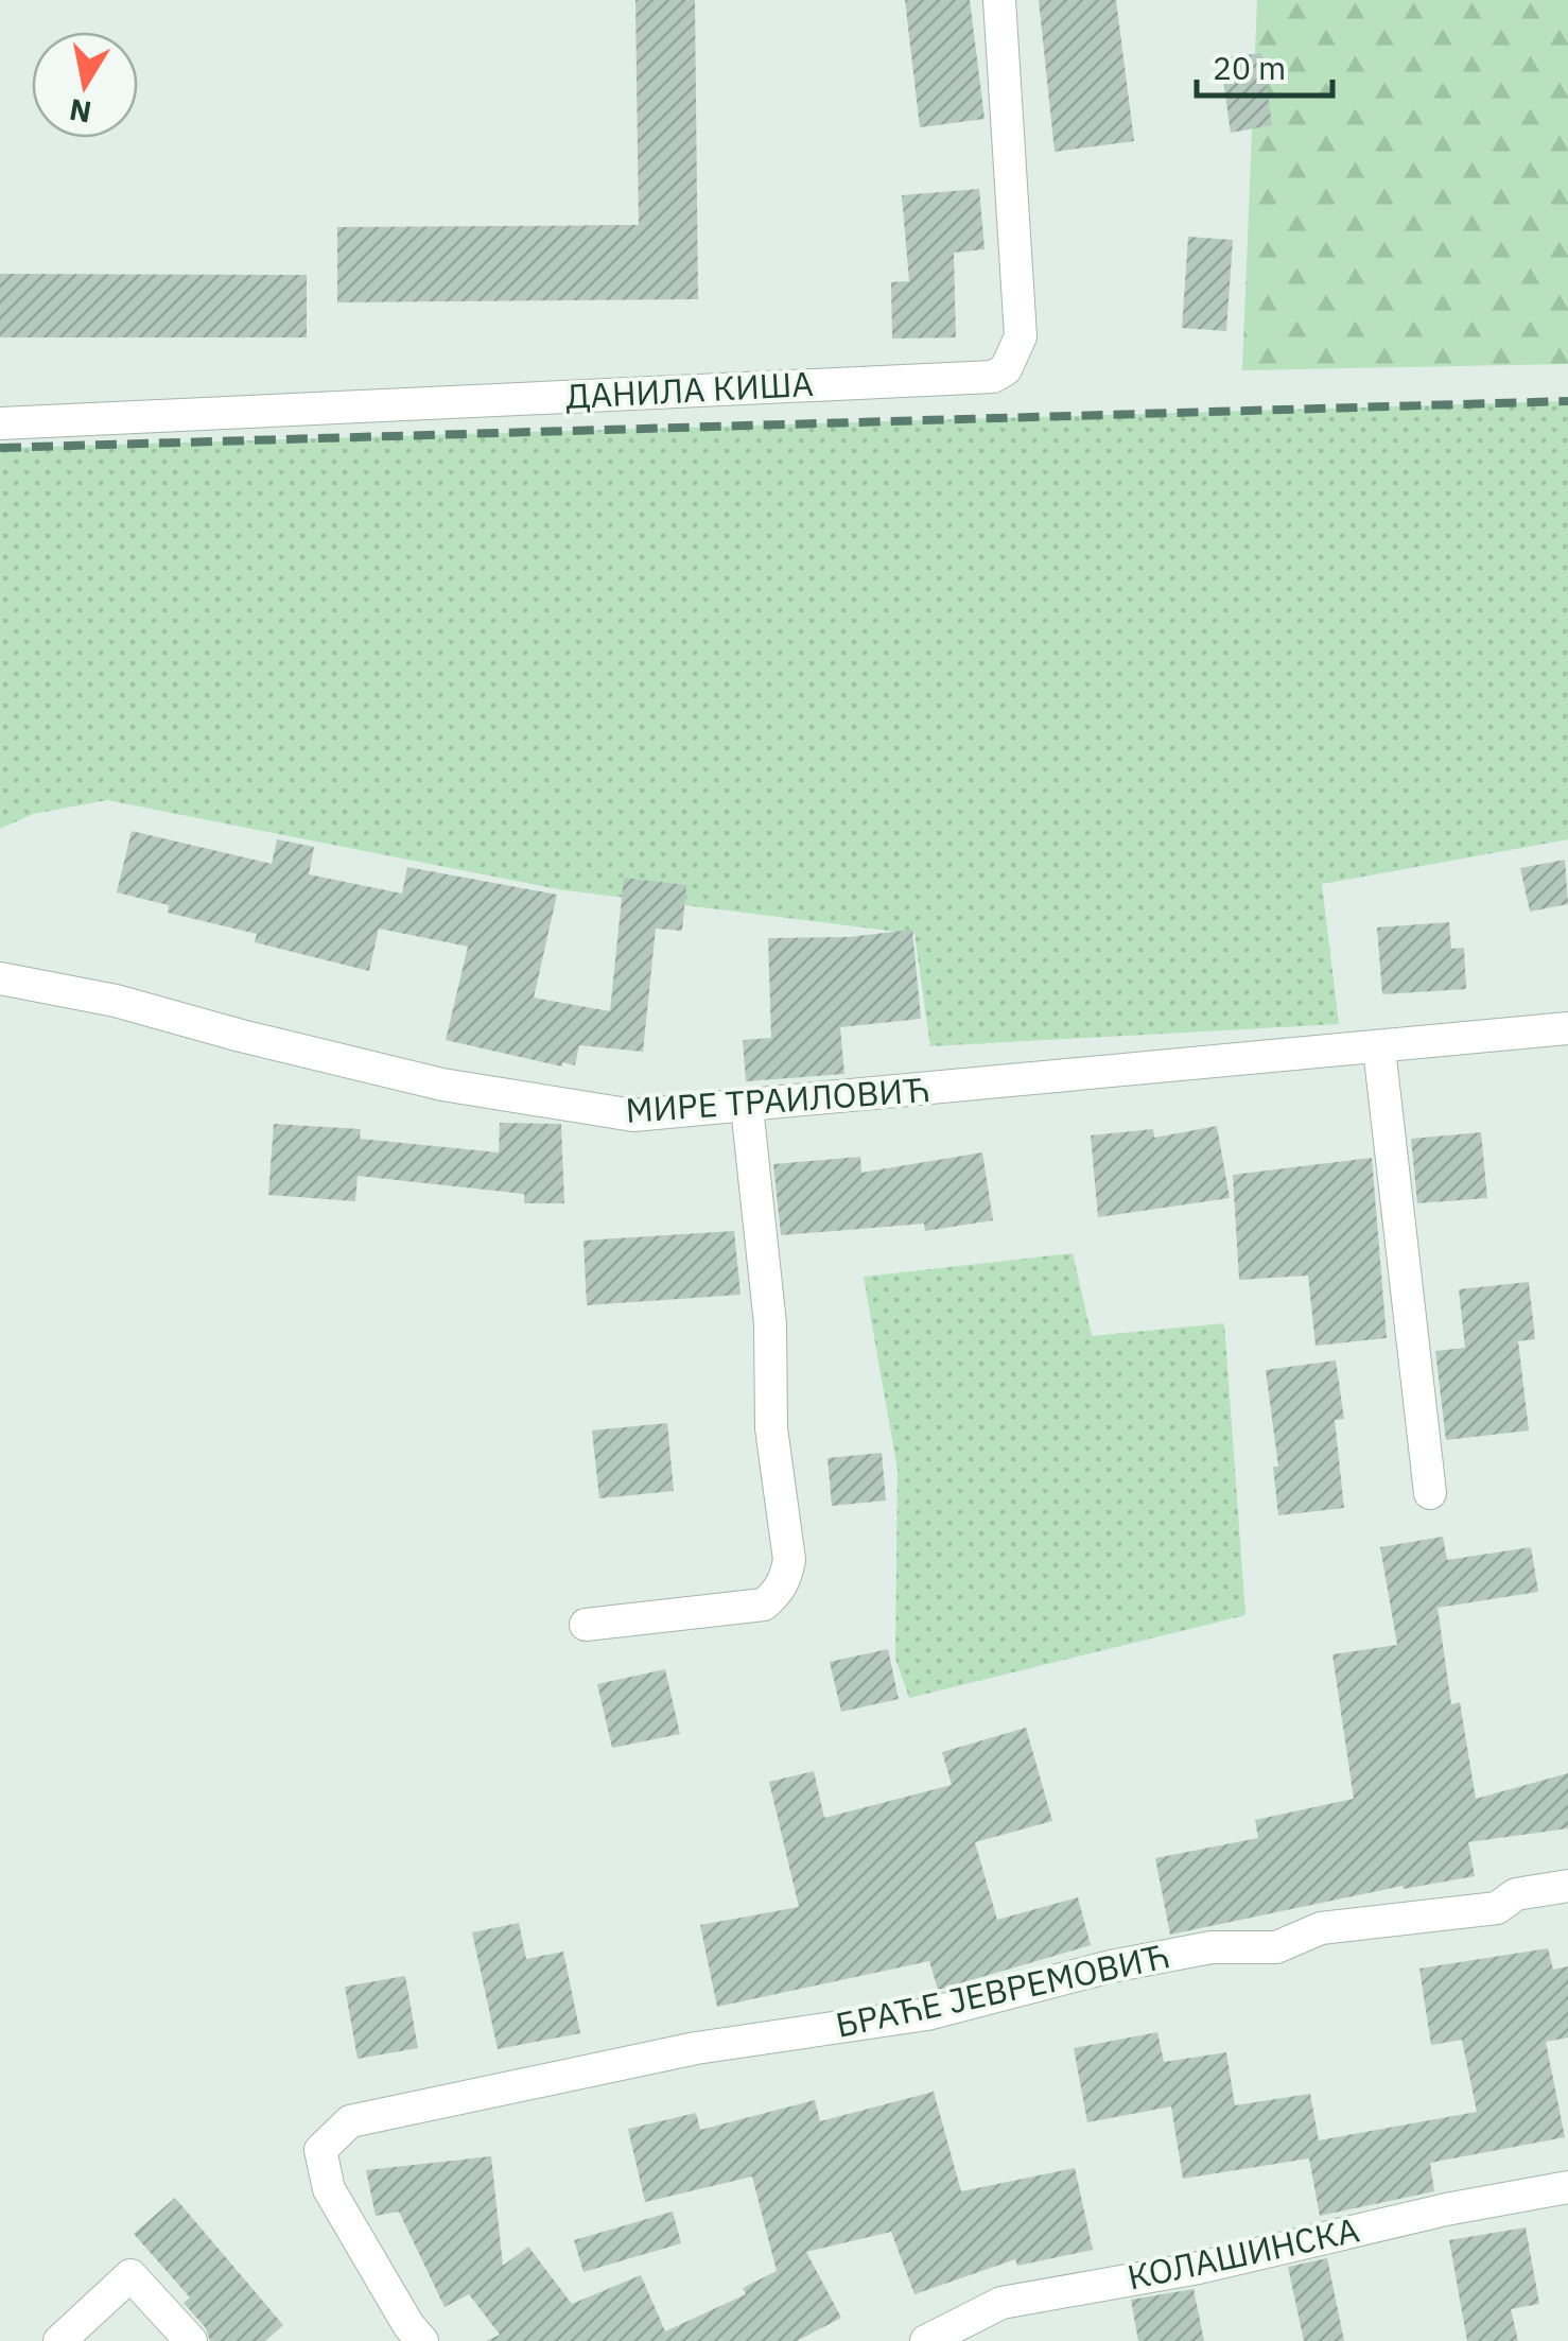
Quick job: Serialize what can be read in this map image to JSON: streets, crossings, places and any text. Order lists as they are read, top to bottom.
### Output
{
  "streets": {
    "street": [
      "ДАНИЛА КИША",
      "МИРЕ ТРАИЛОВИЋ",
      "БРАЋЕ ЈЕВРЕМОВИЋ",
      "КОЛАШИНСКА"
    ]
  },
  "scale_bar": "20 m",
  "north": "bottom"
}
